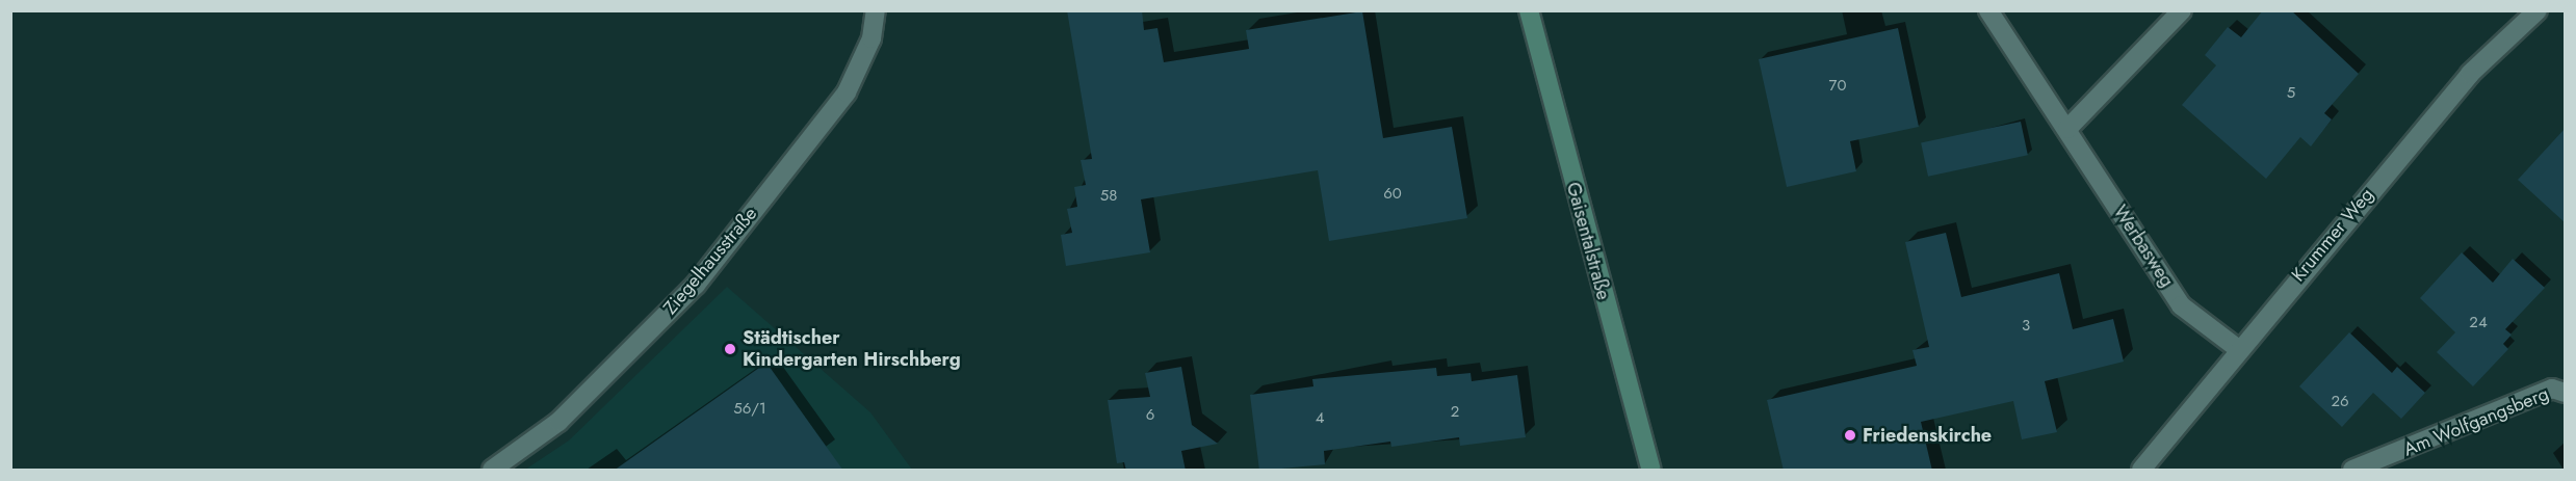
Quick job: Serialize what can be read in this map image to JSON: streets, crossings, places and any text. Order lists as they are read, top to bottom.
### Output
{
  "streets": {
    "main road": ["Gaisentalstraße"],
    "street": [
      "Krummer Weg",
      "Werbasweg",
      "Ziegelhausstraße",
      "Am Wolfgangsberg"
    ]
  },
  "crossings": [
    ["Krummer Weg", "Werbasweg"]
  ],
  "places": ["Städtischer Kindergarten Hirschberg", "Friedenskirche"],
  "house_numbers": [
    "70",
    "5",
    "60",
    "58",
    "24",
    "3",
    "26",
    "56/1",
    "2",
    "6",
    "4"
  ]
}
